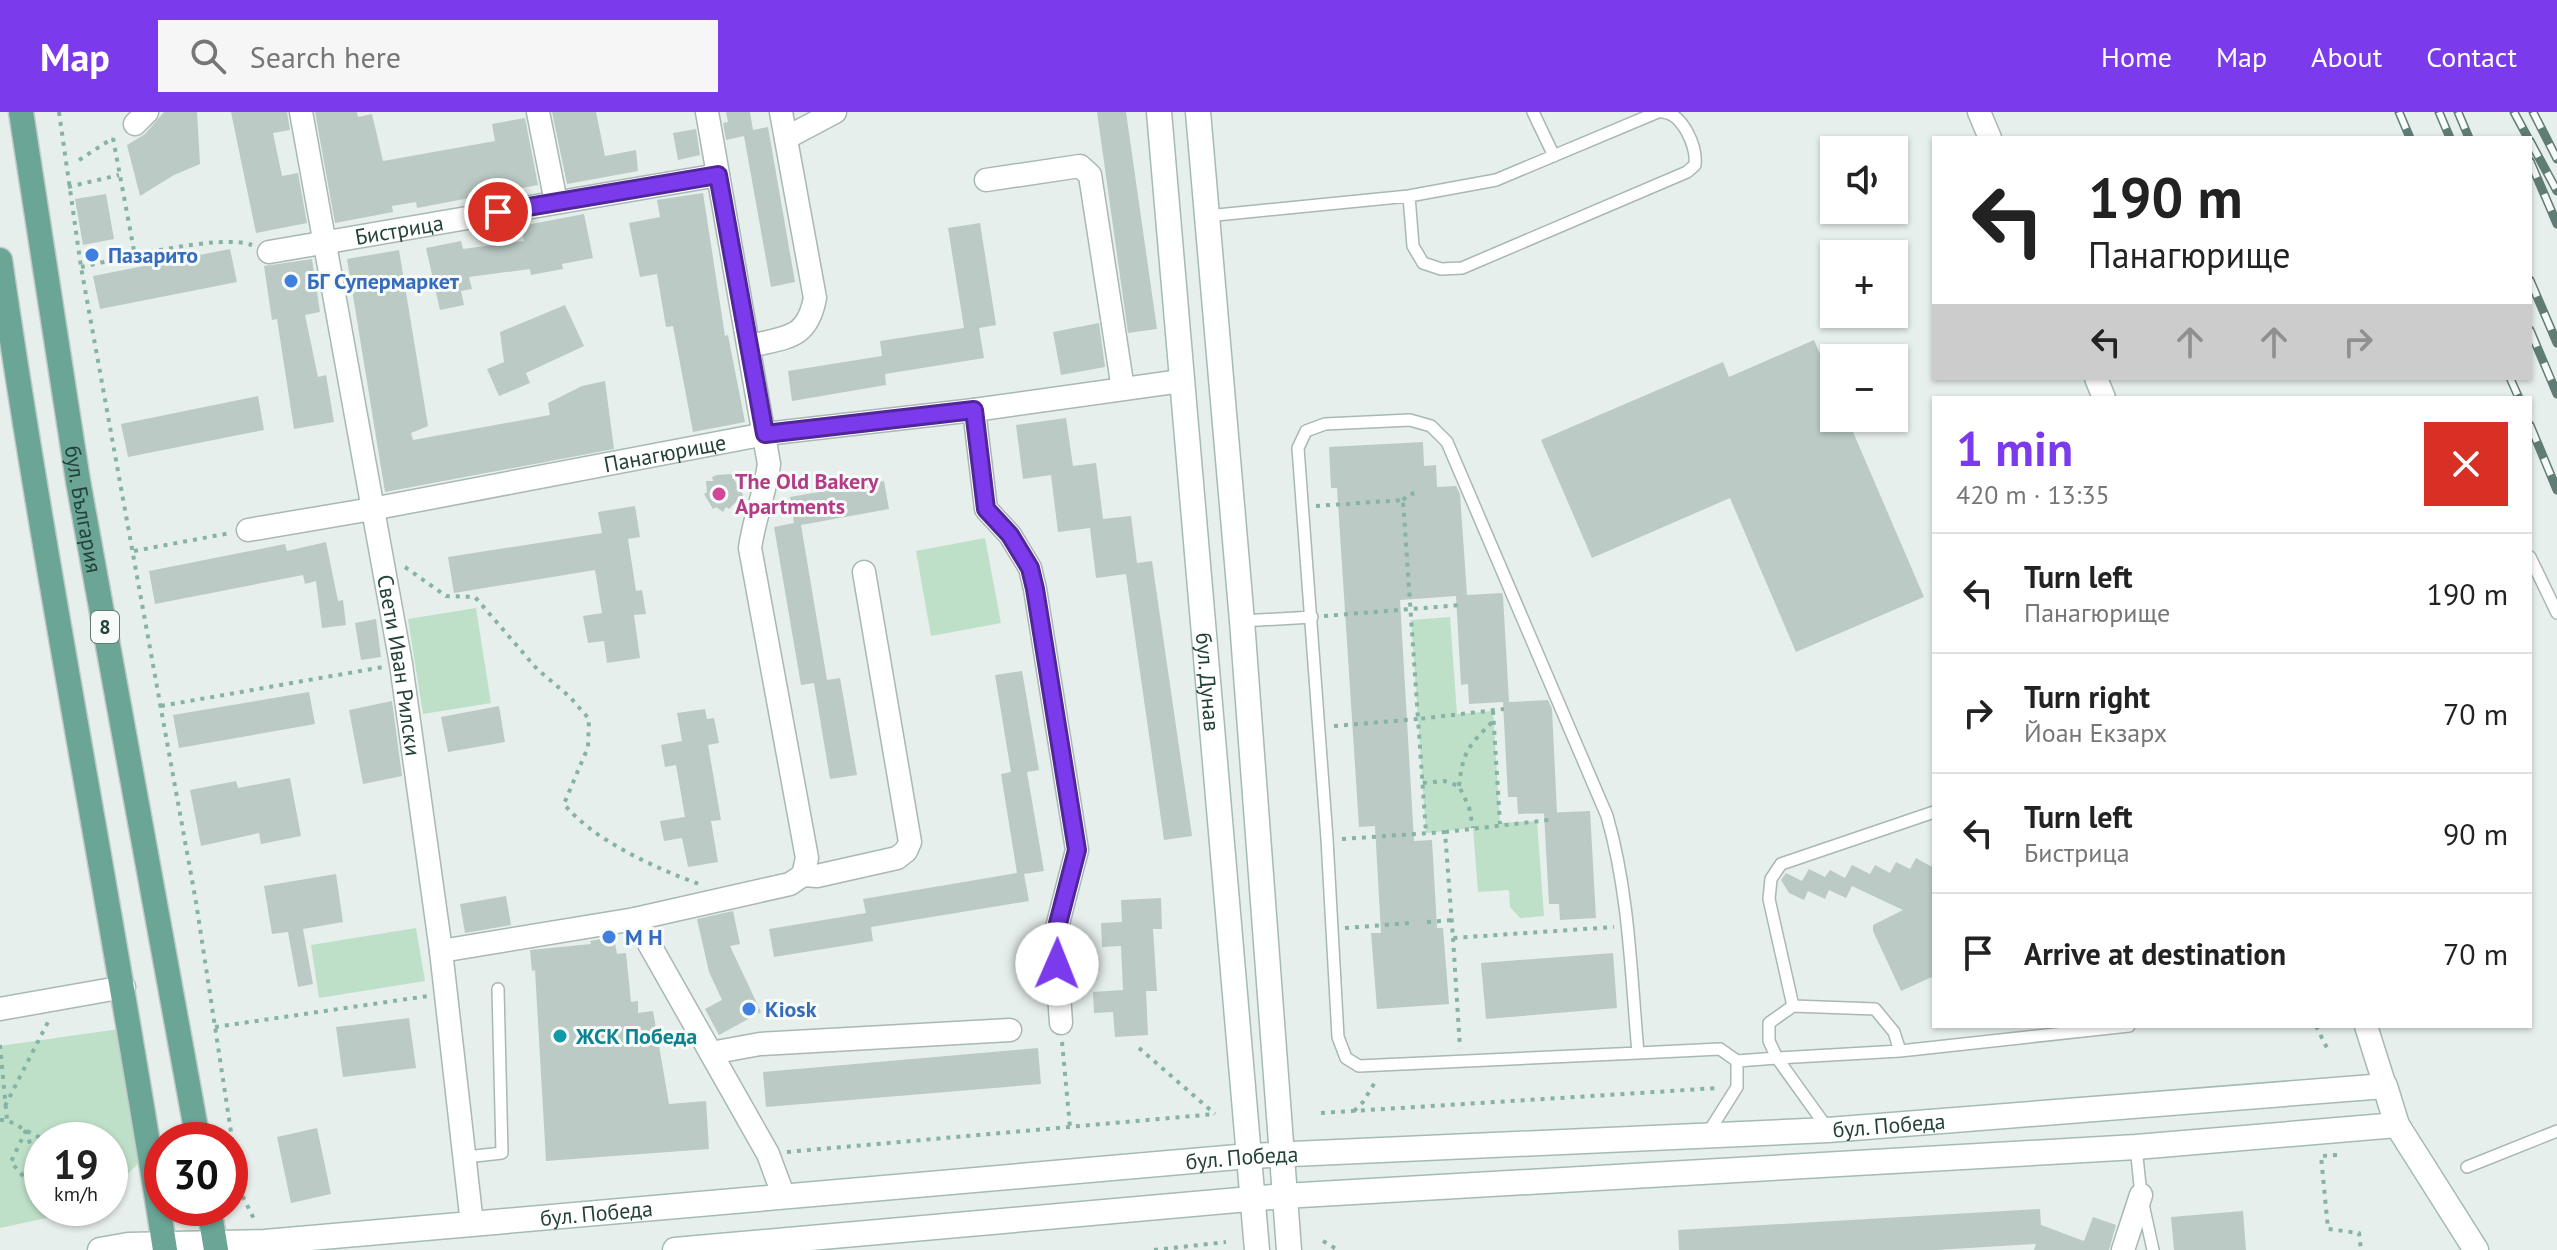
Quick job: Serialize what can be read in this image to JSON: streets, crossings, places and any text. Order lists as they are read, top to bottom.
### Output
{
  "streets": {
    "main road": [
      "бул. България",
      "8",
      "бул. Дунав",
      "бул. Победа"
    ],
    "street": ["Бистрица", "Панагюрище", "Свети Иван Рилски"]
  },
  "crossings": [
    ["Бистрица", "Свети Иван Рилски"],
    ["Панагюрище", "Свети Иван Рилски"],
    ["Панагюрище", "бул. Дунав"],
    ["бул. България", "бул. Победа"],
    ["Свети Иван Рилски", "бул. Победа"],
    ["бул. Дунав", "бул. Победа"]
  ],
  "places": [
    "Пазарито",
    "БГ Супермаркет",
    "The Old Bakery Apartments",
    "М Н",
    "Kiosk",
    "ЖСК Победа"
  ],
  "page": {
    "header": "Map",
    "search": "Search here",
    "nav": [
      "Home",
      "Map",
      "About",
      "Contact"
    ],
    "map_buttons": ["+", "−"],
    "turn": ["190 m", "Панагюрище"],
    "heading": ["1 min", "420 m · 13:35"],
    "list": [
      {
        "name": "Turn left",
        "note": "Панагюрище",
        "value": "190 m"
      },
      {
        "name": "Turn right",
        "note": "Йоан Екзарх",
        "value": "70 m"
      },
      {
        "name": "Turn left",
        "note": "Бистрица",
        "value": "90 m"
      },
      {
        "name": "Arrive at destination",
        "value": "70 m"
      }
    ],
    "speed": "19 km/h",
    "limit": "30"
  }
}
